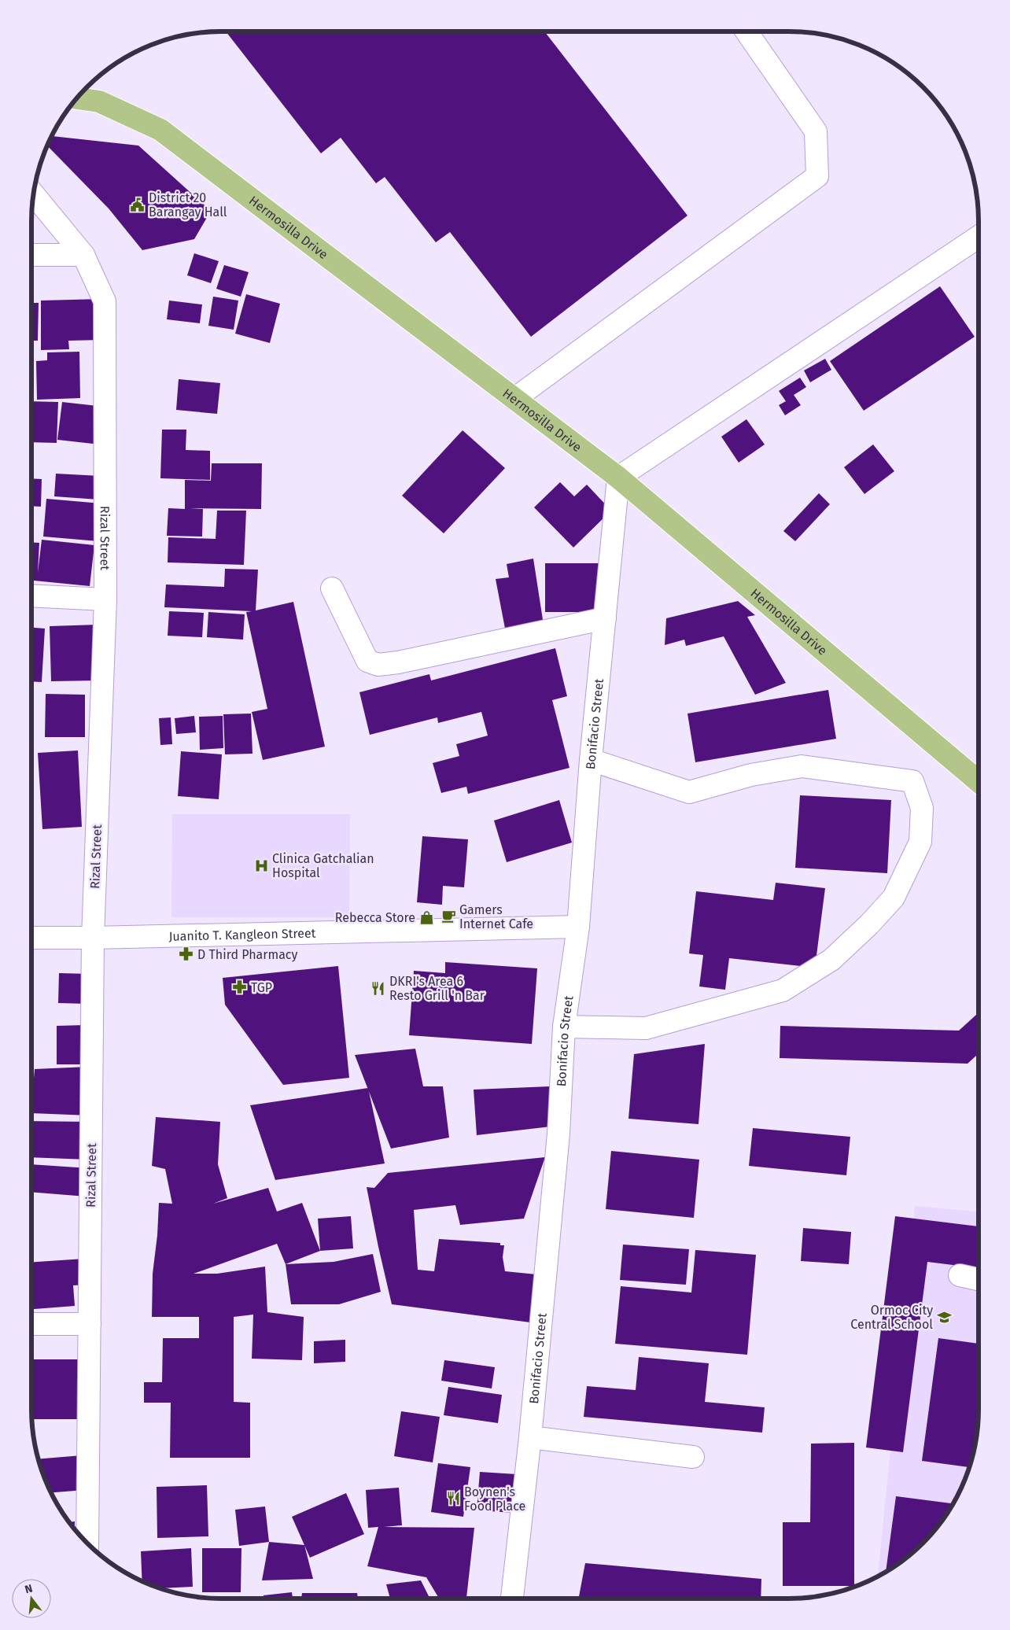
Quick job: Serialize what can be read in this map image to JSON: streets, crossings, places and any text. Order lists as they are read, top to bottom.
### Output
{
  "streets": {
    "main road": ["Hermosilla Drive"],
    "street": ["Rizal Street", "Bonifacio Street", "Juanito T. Kangleon Street"]
  },
  "crossings": [
    ["Hermosilla Drive", "Bonifacio Street"],
    ["Rizal Street", "Juanito T. Kangleon Street"],
    ["Bonifacio Street", "Juanito T. Kangleon Street"]
  ],
  "places": {
    "public building": ["District 20 Barangay Hall"],
    "hospital": ["Clinica Gatchalian Hospital"],
    "cafe": ["Gamers Internet Cafe"],
    "shop": ["Rebecca Store"],
    "pharmacy": ["D Third Pharmacy", "TGP"],
    "restaurant": ["DKRI's Area 6 Resto Grill 'n Bar", "Boynen's Food Place"],
    "school or university": ["Ormoc City Central School"]
  },
  "north": "top"
}
